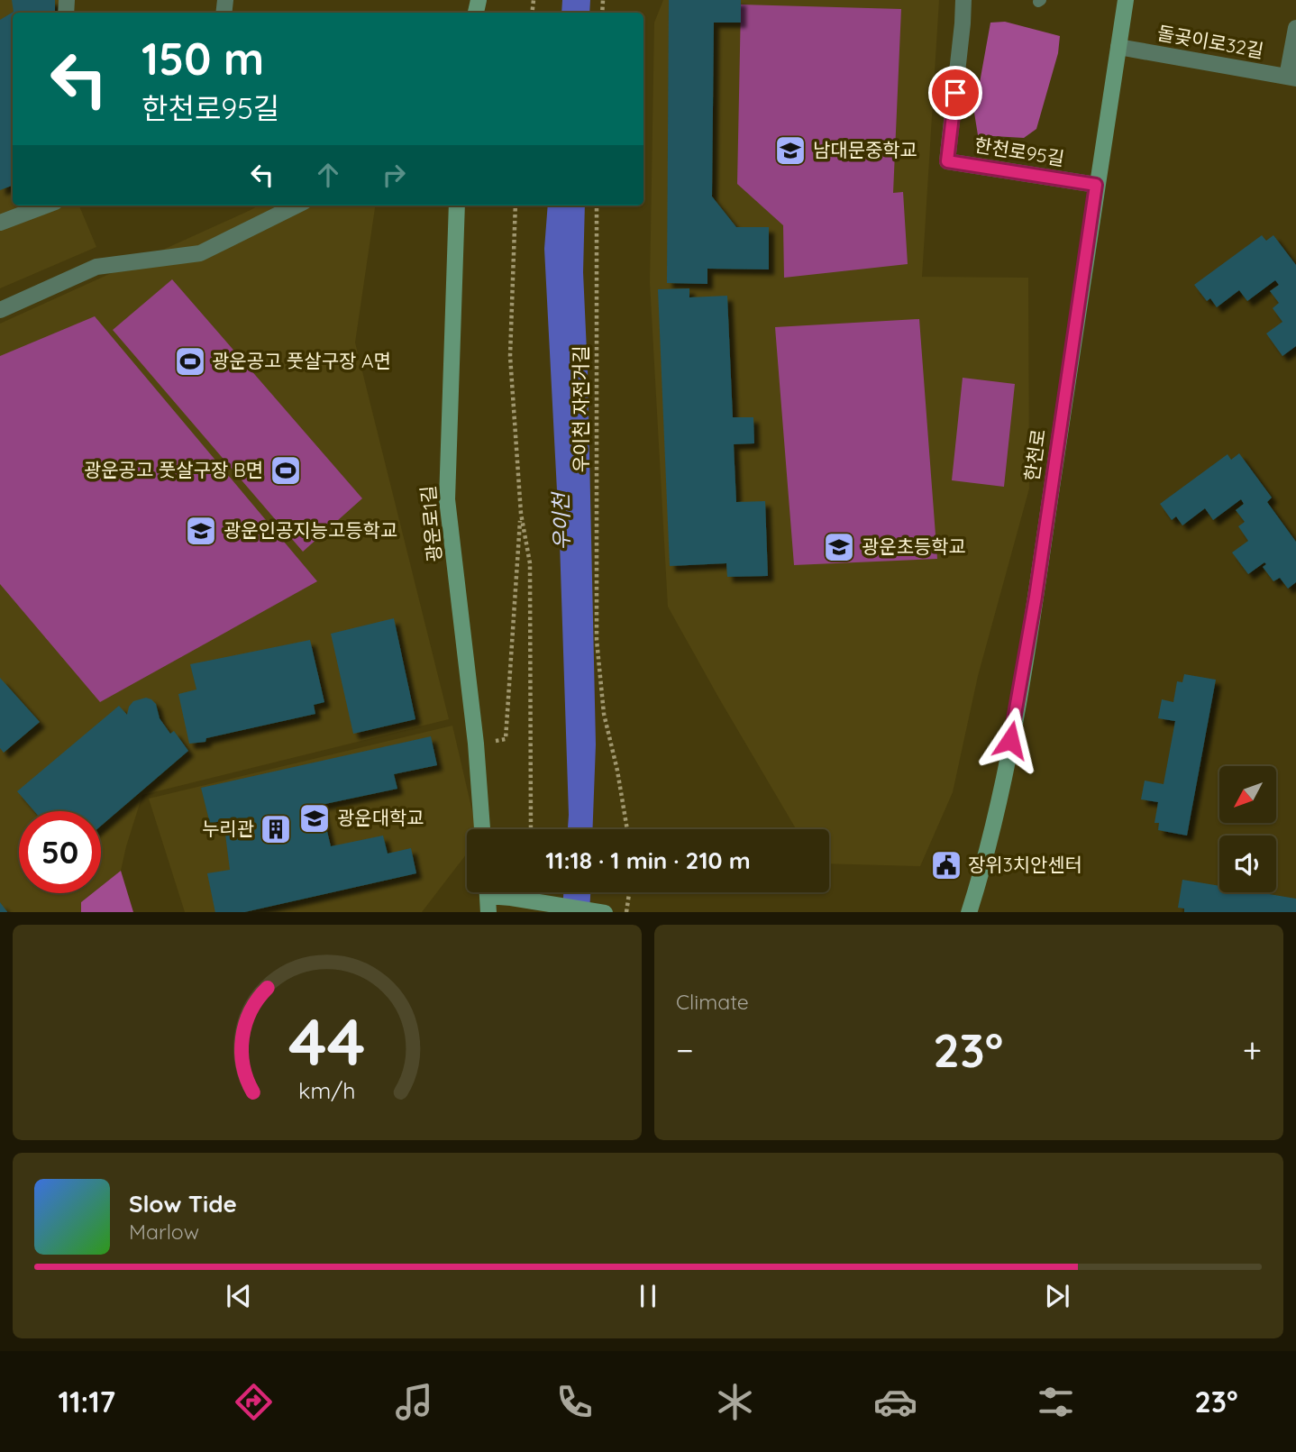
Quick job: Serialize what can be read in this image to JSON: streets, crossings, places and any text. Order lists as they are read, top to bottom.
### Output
{
  "streets": {
    "main road": ["한천로", "광운로1길"],
    "street": ["돌곶이로32길", "한천로95길"],
    "path": ["우이천 자전거길"]
  },
  "crossings": [
    ["돌곶이로32길", "한천로"],
    ["한천로95길", "한천로"]
  ],
  "water": ["우이천"],
  "places": {
    "school or university": [
      "남대문중학교",
      "광운인공지능고등학교",
      "광운초등학교",
      "광운대학교"
    ],
    "sports": ["광운공고 풋살구장 A면", "광운공고 풋살구장 B면"],
    "building": ["누리관"],
    "public building": ["장위3치안센터"]
  },
  "north": "bottom left",
  "page": {
    "turn": ["150 m", "한천로95길"],
    "limit": "50",
    "trip": "11:18 · 1 min · 210 m",
    "tile": "Climate",
    "heat": ["−", "23°", "+"],
    "song": ["Slow Tide", "Marlow"],
    "tabs": ["11:17", "23°"],
    "gauge": ["44", "km/h"]
  }
}
